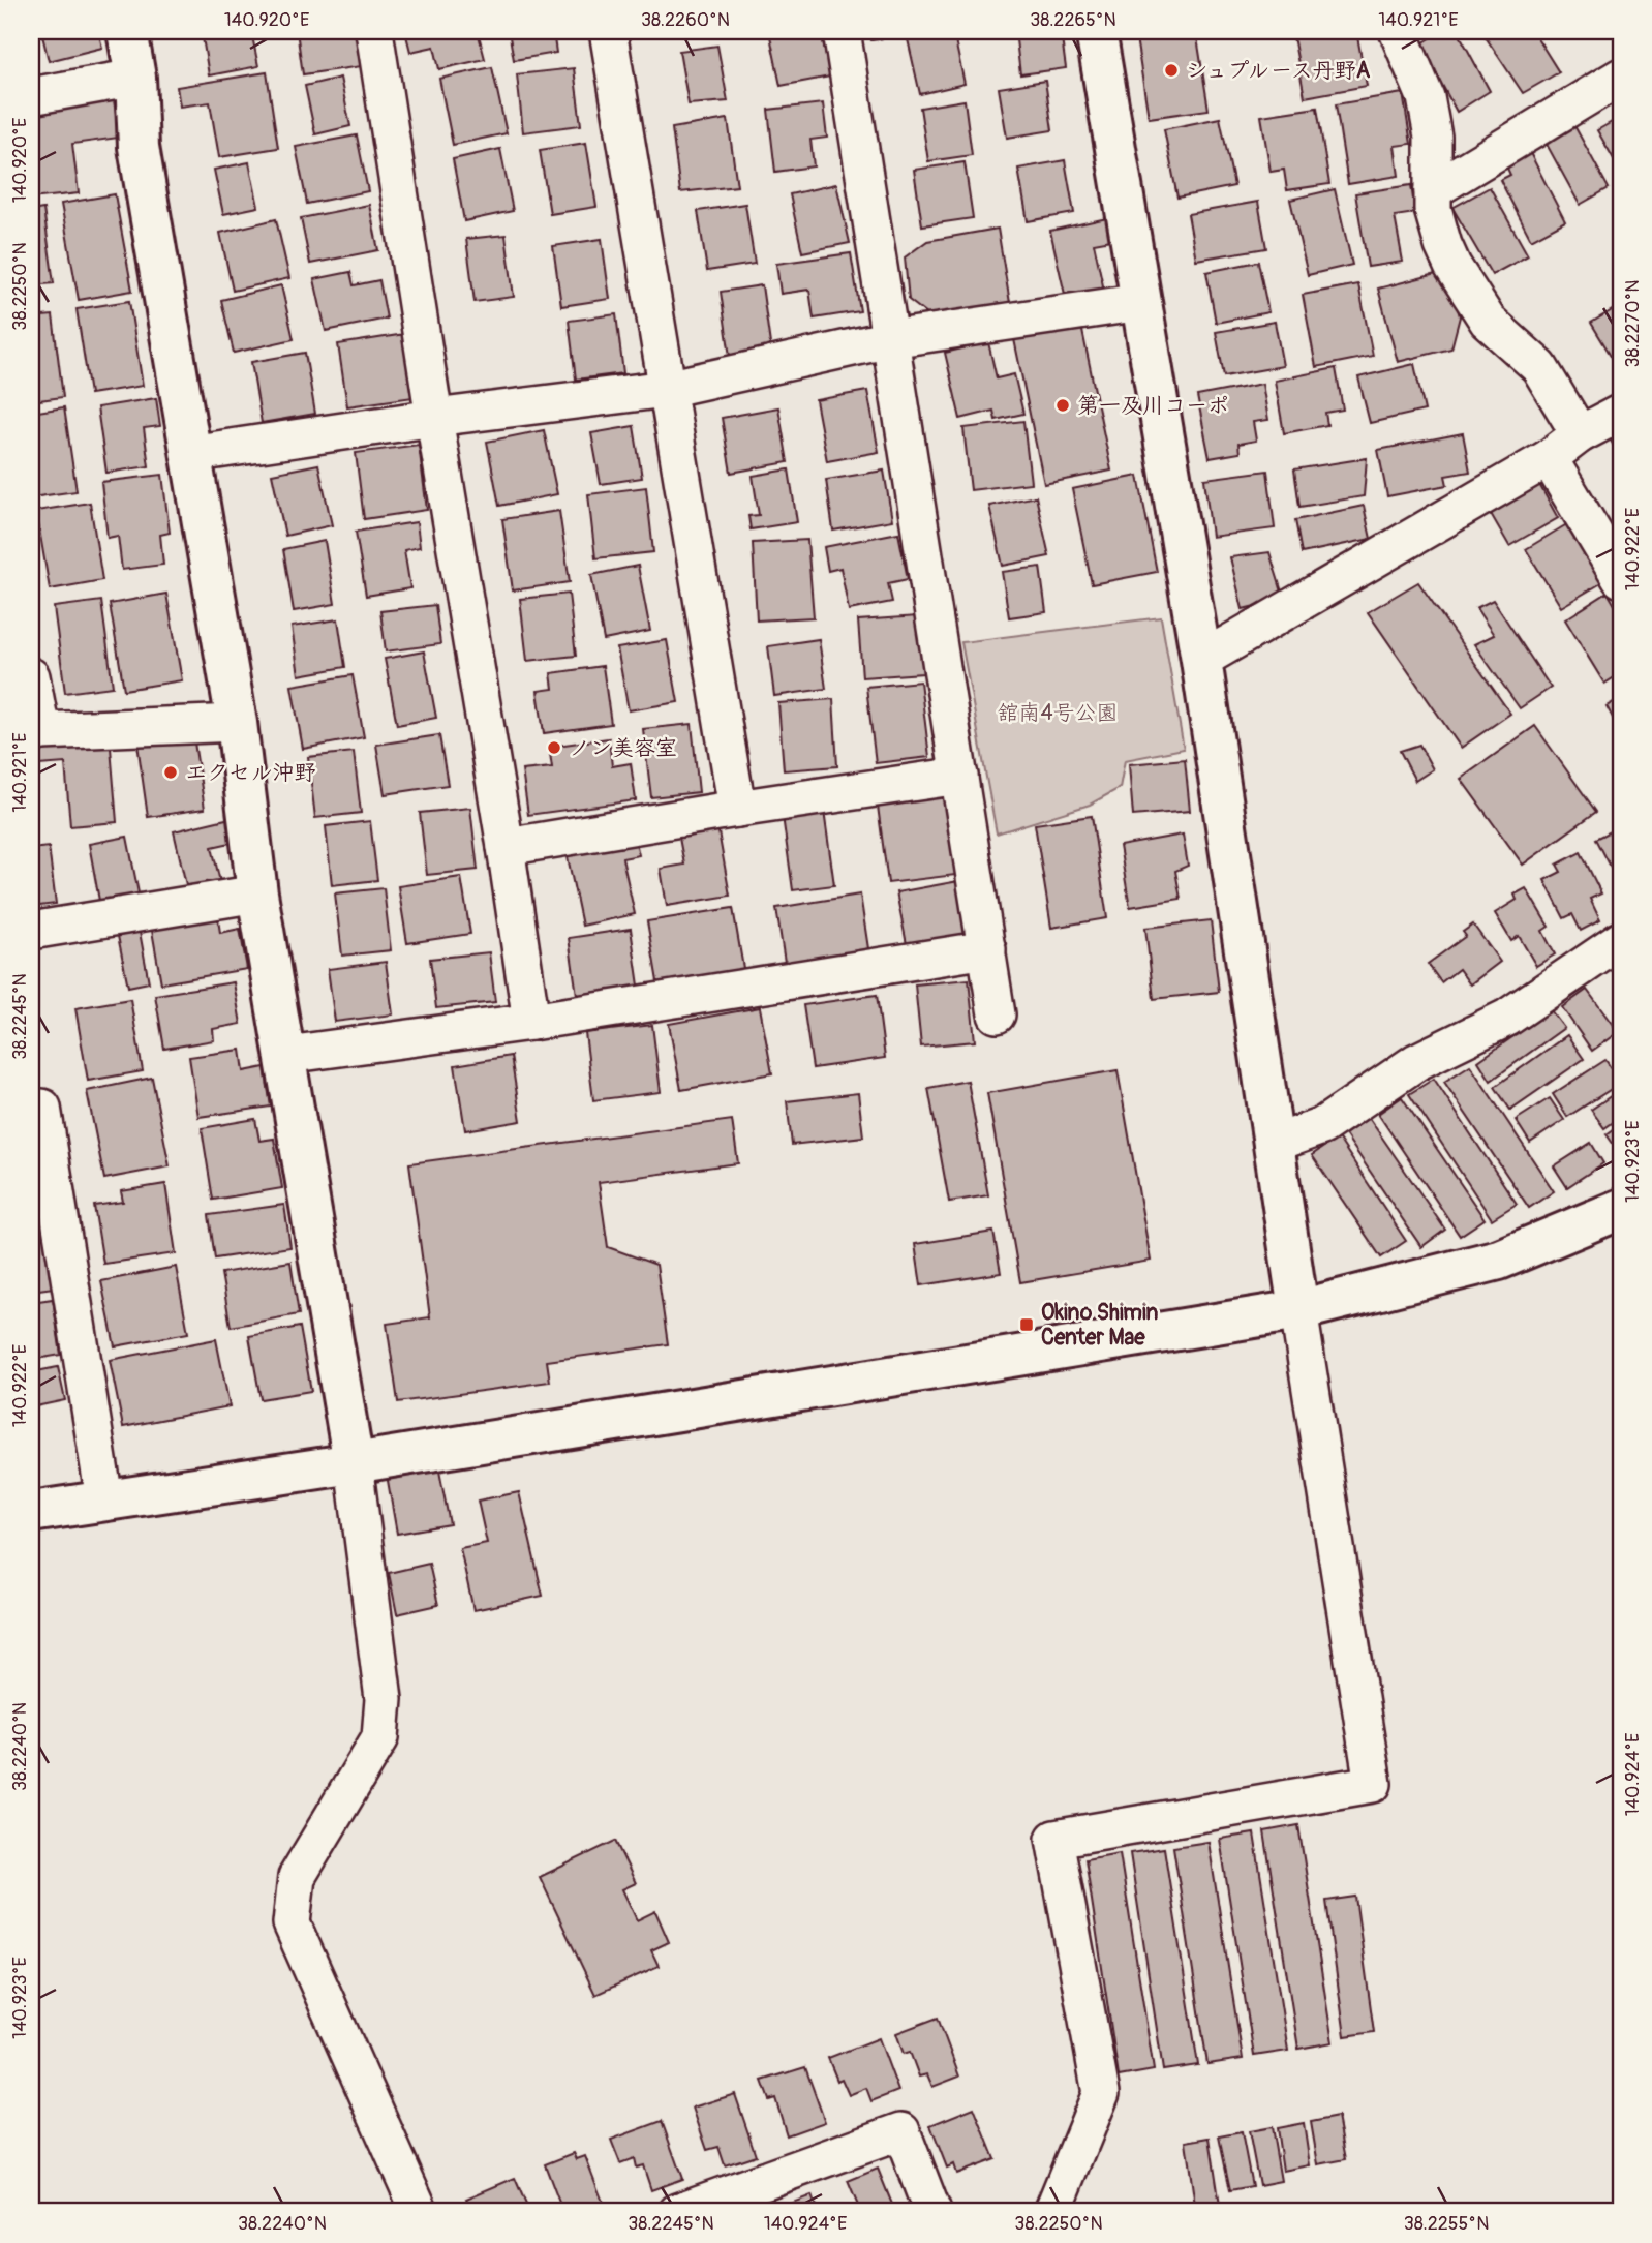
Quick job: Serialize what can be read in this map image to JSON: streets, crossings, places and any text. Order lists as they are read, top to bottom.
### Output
{
  "parks": ["舘南4号公園"],
  "places": {
    "other": [
      "シュプルース丹野A",
      "第一及川コーポ",
      "ノン美容室",
      "エクセル沖野"
    ],
    "transit": ["Okino Shimin Center Mae"]
  },
  "coordinates": [
    "140.920°E",
    "38.2260°N",
    "38.2265°N",
    "140.921°E",
    "38.2250°N",
    "38.2270°N",
    "140.922°E",
    "38.2245°N",
    "140.923°E",
    "38.2240°N",
    "140.924°E",
    "38.2255°N"
  ]
}
